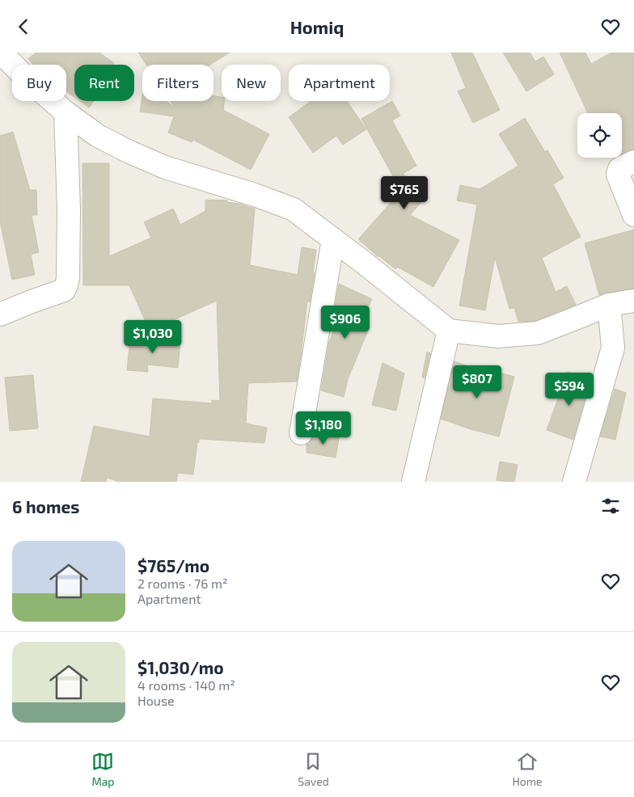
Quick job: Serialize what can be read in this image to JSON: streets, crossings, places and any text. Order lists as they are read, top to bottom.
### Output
{
  "page": {
    "header": "Homiq",
    "chip": [
      "Buy",
      "Rent",
      "Filters",
      "New",
      "Apartment"
    ],
    "price": [
      "$765",
      "$906",
      "$1,030",
      "$807",
      "$594",
      "$1,180"
    ],
    "heading": "6 homes",
    "list": [
      {
        "name": "$765/mo",
        "note": "2 rooms · 76 m² · Apartment"
      },
      {
        "name": "$1,030/mo",
        "note": "4 rooms · 140 m² · House"
      }
    ],
    "tabs": ["Map", "Saved", "Home"]
  }
}
